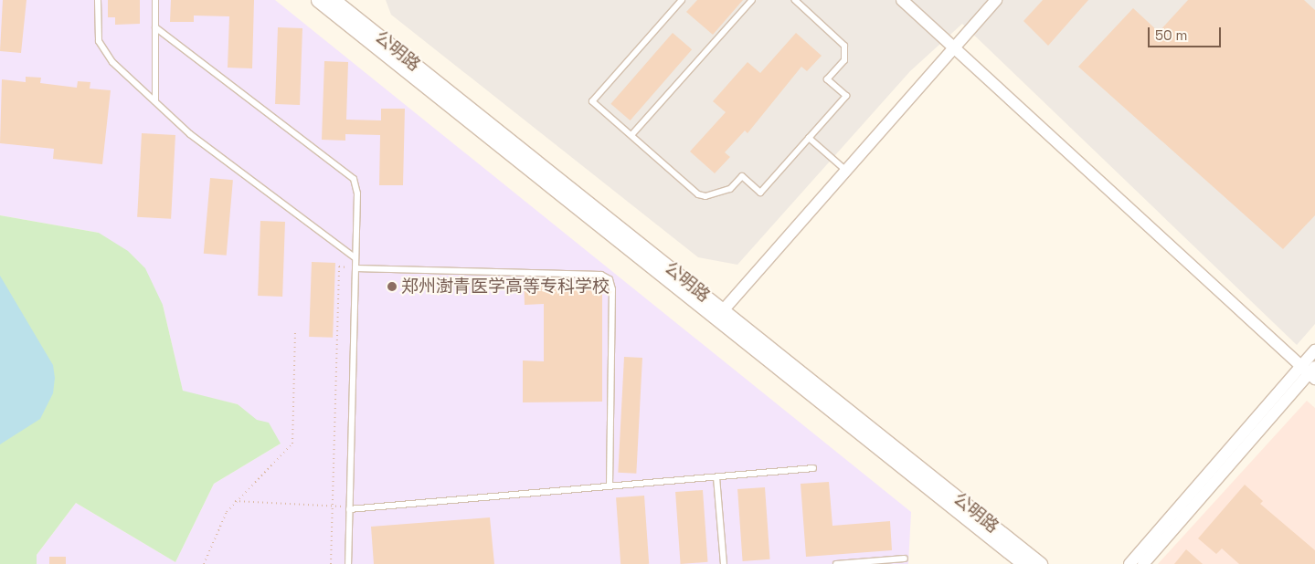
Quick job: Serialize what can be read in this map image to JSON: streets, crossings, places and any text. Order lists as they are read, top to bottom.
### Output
{
  "streets": {
    "street": ["公明路"]
  },
  "places": ["郑州澍青医学高等专科学校"],
  "scale_bar": "50 m"
}
